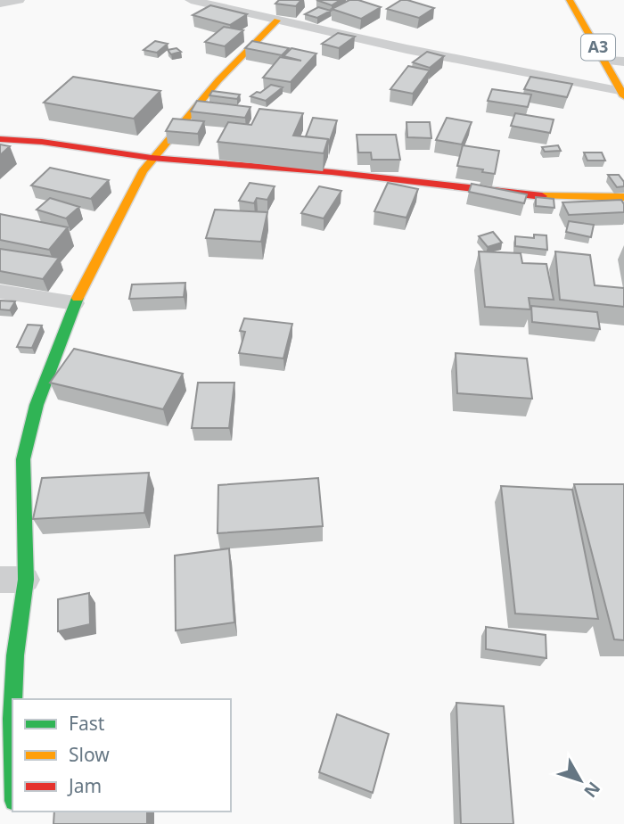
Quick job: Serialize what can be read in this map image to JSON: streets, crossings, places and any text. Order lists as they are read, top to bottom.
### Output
{
  "streets": {
    "main road": ["A3"]
  },
  "legend": ["Fast", "Slow", "Jam"],
  "north": "bottom right"
}
